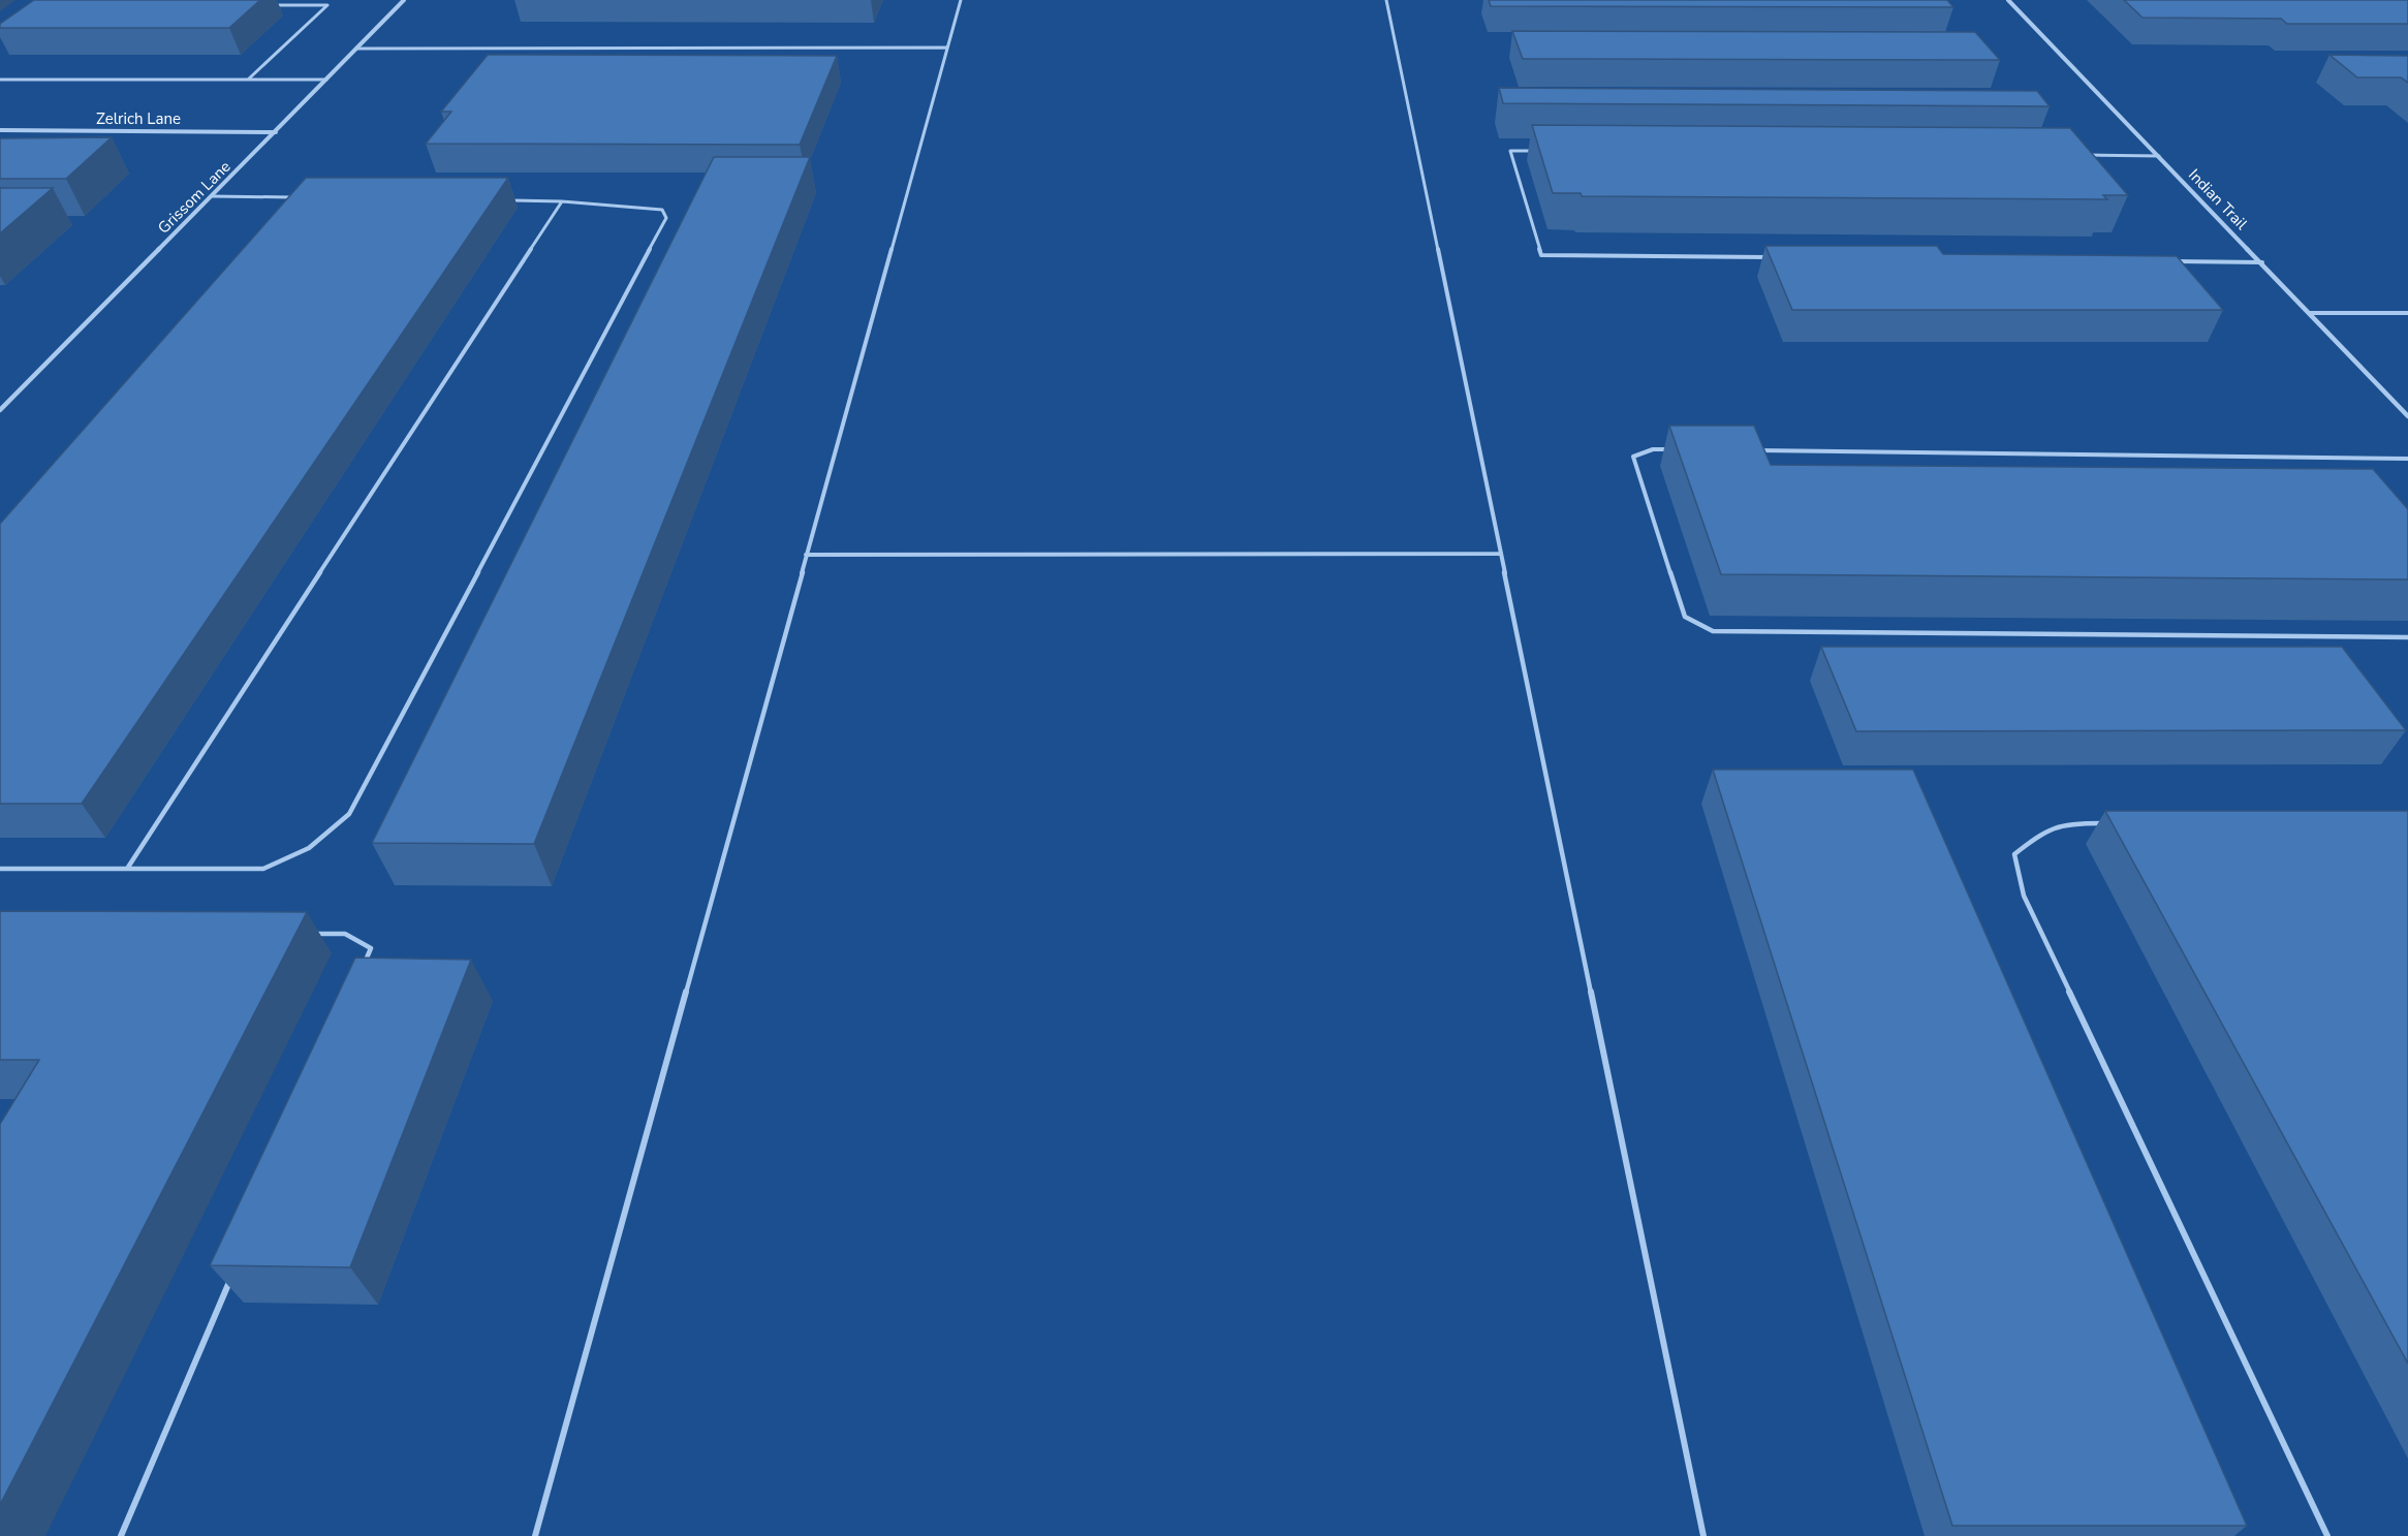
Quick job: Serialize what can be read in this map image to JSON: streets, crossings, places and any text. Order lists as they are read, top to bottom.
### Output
{
  "streets": {
    "street": ["Zelrich Lane", "Grissom Lane", "Indian Trail"]
  },
  "crossings": [
    ["Zelrich Lane", "Grissom Lane"]
  ]
}
